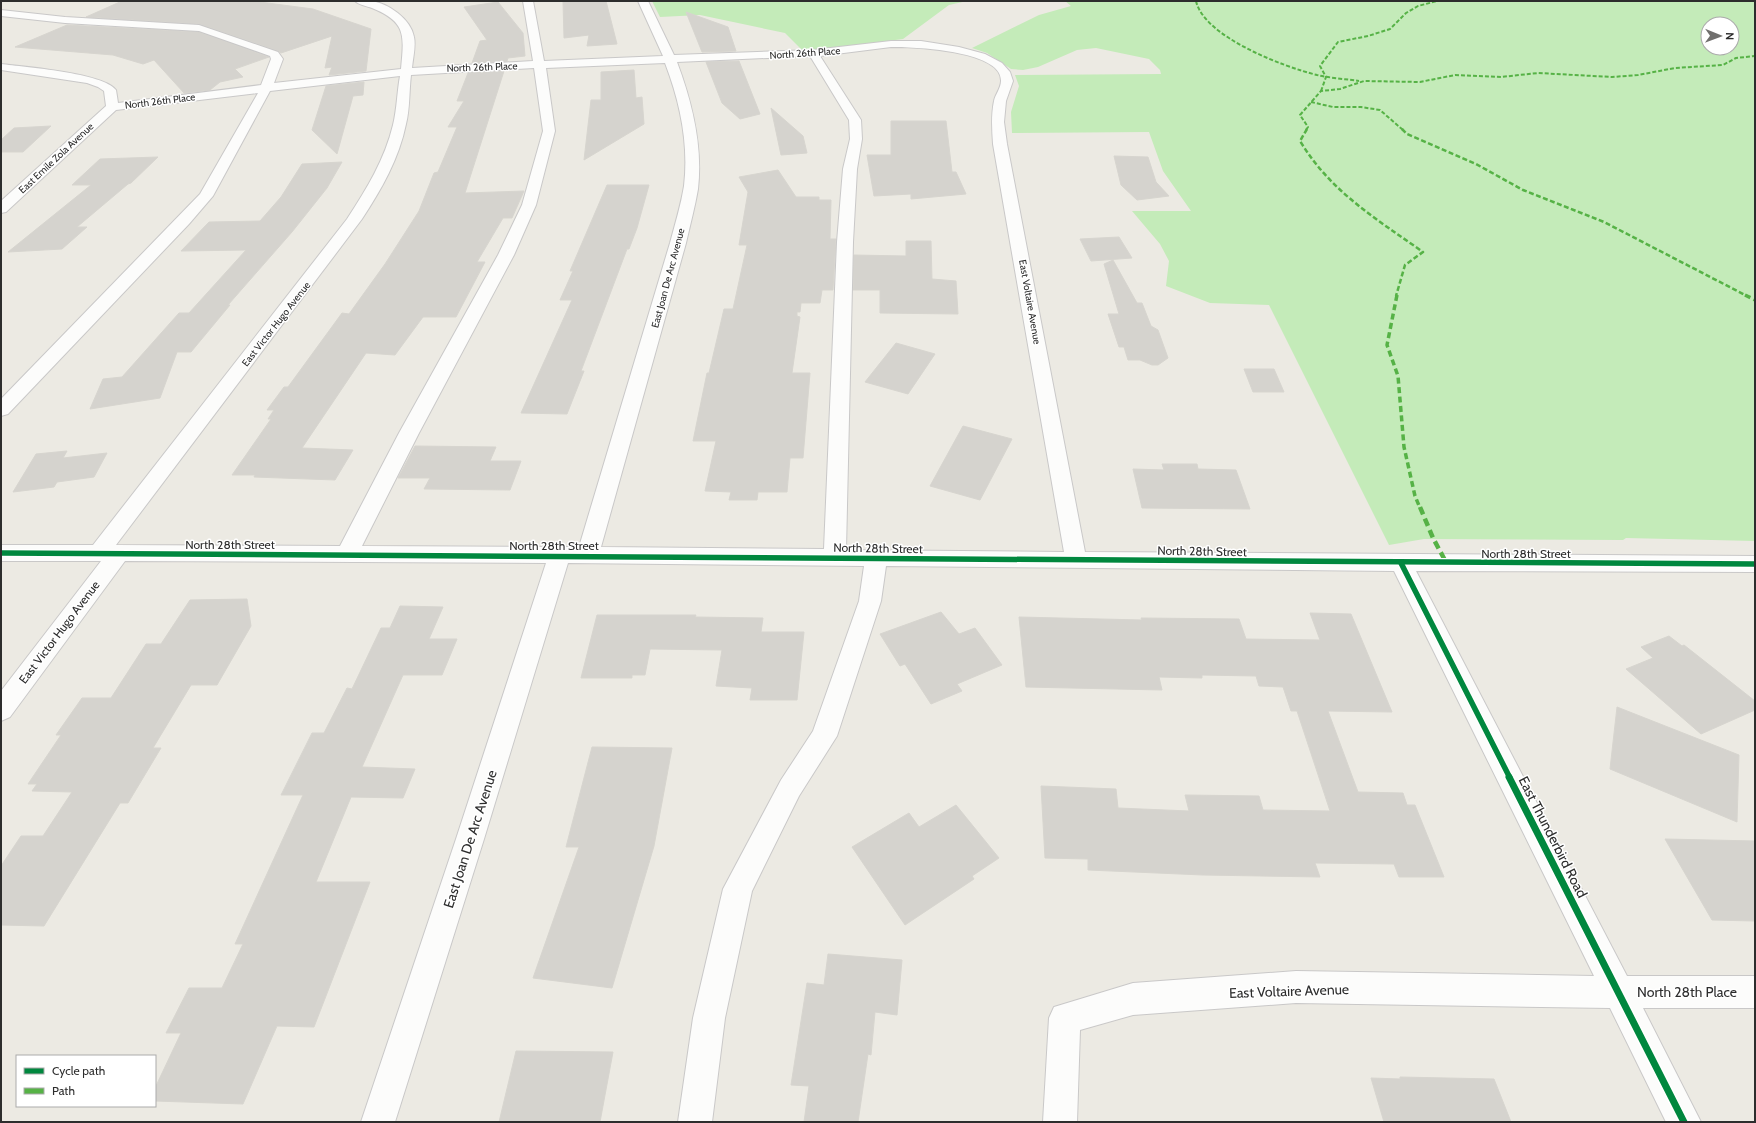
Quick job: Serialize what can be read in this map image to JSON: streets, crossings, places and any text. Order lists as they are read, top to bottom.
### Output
{
  "streets": {
    "street": [
      "North 26th Place",
      "East Emile Zola Avenue",
      "East Joan De Arc Avenue",
      "East Voltaire Avenue",
      "East Victor Hugo Avenue",
      "North 28th Street",
      "East Thunderbird Road",
      "North 28th Place"
    ]
  },
  "crossings": [
    ["North 26th Place", "East Emile Zola Avenue"],
    ["North 26th Place", "East Joan De Arc Avenue"],
    ["North 26th Place", "East Voltaire Avenue"],
    ["North 26th Place", "East Victor Hugo Avenue"],
    ["East Joan De Arc Avenue", "North 28th Street"],
    ["East Voltaire Avenue", "North 28th Street"],
    ["East Voltaire Avenue", "East Thunderbird Road"],
    ["East Voltaire Avenue", "North 28th Place"],
    ["East Victor Hugo Avenue", "North 28th Street"],
    ["North 28th Street", "East Thunderbird Road"],
    ["East Thunderbird Road", "North 28th Place"]
  ],
  "legend": ["Cycle path", "Path"],
  "north": "right"
}
